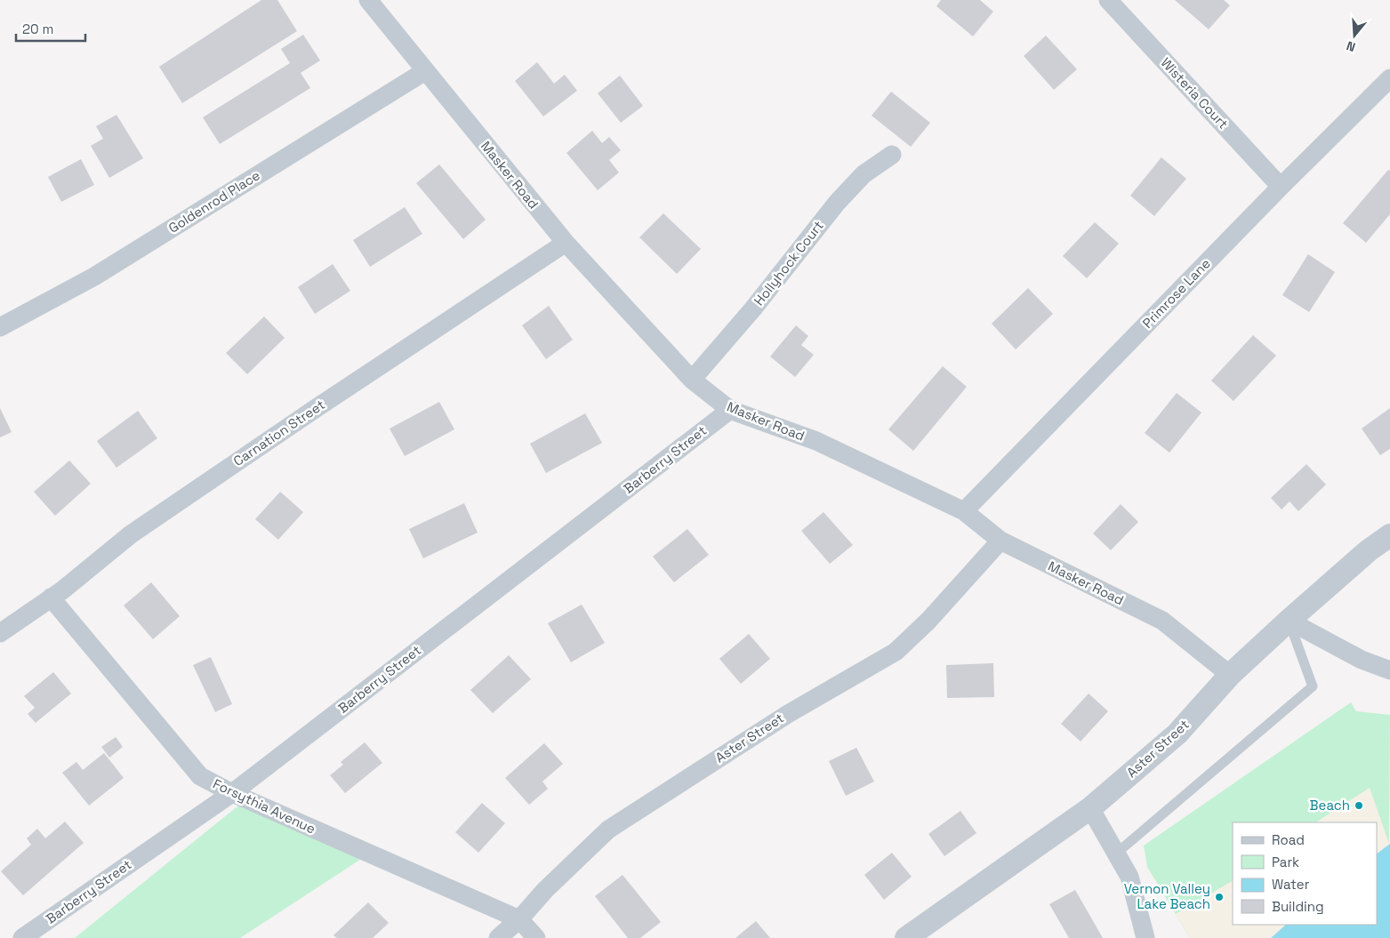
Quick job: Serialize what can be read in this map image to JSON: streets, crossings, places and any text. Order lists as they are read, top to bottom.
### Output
{
  "streets": {
    "street": [
      "Wisteria Court",
      "Masker Road",
      "Goldenrod Place",
      "Hollyhock Court",
      "Primrose Lane",
      "Carnation Street",
      "Barberry Street",
      "Aster Street",
      "Forsythia Avenue"
    ]
  },
  "crossings": [
    ["Wisteria Court", "Primrose Lane"],
    ["Masker Road", "Goldenrod Place"],
    ["Masker Road", "Hollyhock Court"],
    ["Masker Road", "Primrose Lane"],
    ["Masker Road", "Carnation Street"],
    ["Masker Road", "Barberry Street"],
    ["Masker Road", "Aster Street"],
    ["Carnation Street", "Forsythia Avenue"],
    ["Barberry Street", "Forsythia Avenue"],
    ["Aster Street", "Forsythia Avenue"]
  ],
  "places": ["Beach", "Vernon Valley Lake Beach"],
  "legend": [
    "Road",
    "Park",
    "Water",
    "Building"
  ],
  "scale_bar": "20 m",
  "north": "bottom"
}
